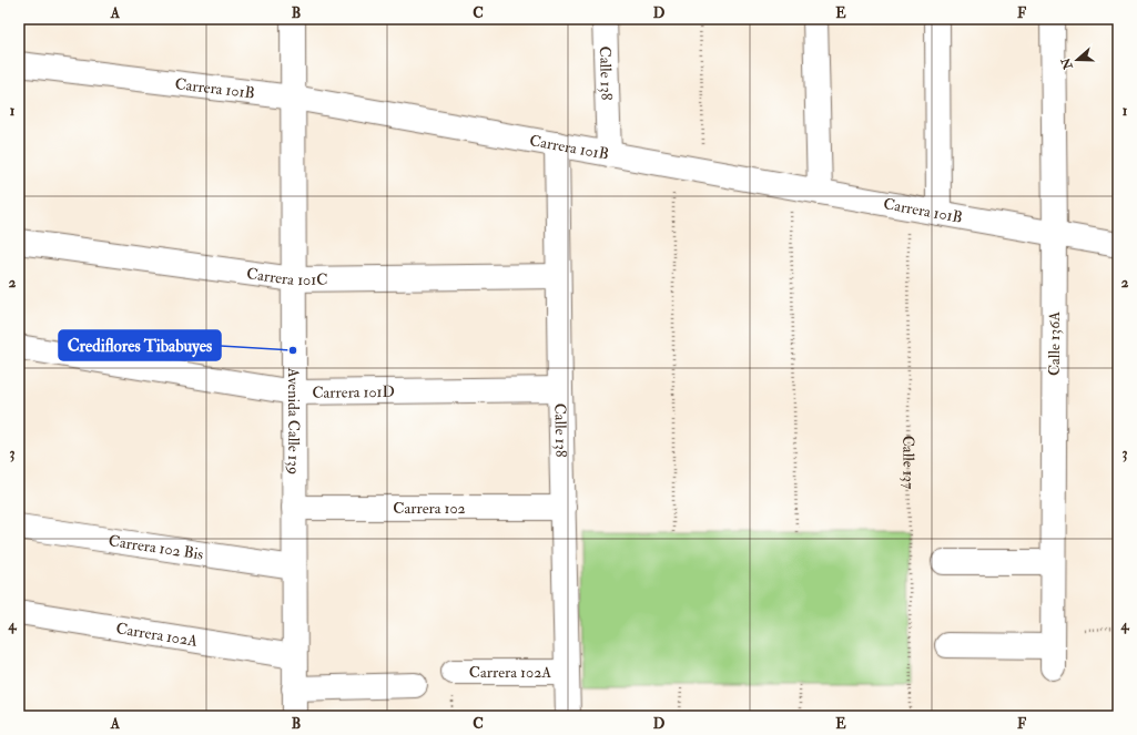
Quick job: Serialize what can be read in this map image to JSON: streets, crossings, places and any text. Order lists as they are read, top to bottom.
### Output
{
  "streets": {
    "street": [
      "Calle 138",
      "Carrera 101B",
      "Carrera 101C",
      "Calle 136A",
      "Carrera 101D",
      "Avenida Calle 139",
      "Carrera 102",
      "Carrera 102 Bis",
      "Carrera 102A"
    ],
    "path": ["Calle 137"]
  },
  "crossings": [
    ["Calle 138", "Carrera 101B"],
    ["Calle 138", "Carrera 101C"],
    ["Calle 138", "Carrera 101D"],
    ["Calle 138", "Carrera 102"],
    ["Calle 138", "Carrera 102A"],
    ["Carrera 101B", "Calle 136A"],
    ["Carrera 101B", "Avenida Calle 139"],
    ["Carrera 101B", "Calle 137"],
    ["Carrera 101C", "Avenida Calle 139"],
    ["Carrera 101D", "Avenida Calle 139"],
    ["Avenida Calle 139", "Carrera 102"],
    ["Avenida Calle 139", "Carrera 102 Bis"],
    ["Avenida Calle 139", "Carrera 102A"]
  ],
  "places": ["Crediflores Tibabuyes"],
  "north": "left",
  "grid": {
    "columns": [
      "A",
      "B",
      "C",
      "D",
      "E",
      "F"
    ],
    "rows": [
      "1",
      "2",
      "3",
      "4"
    ]
  }
}
